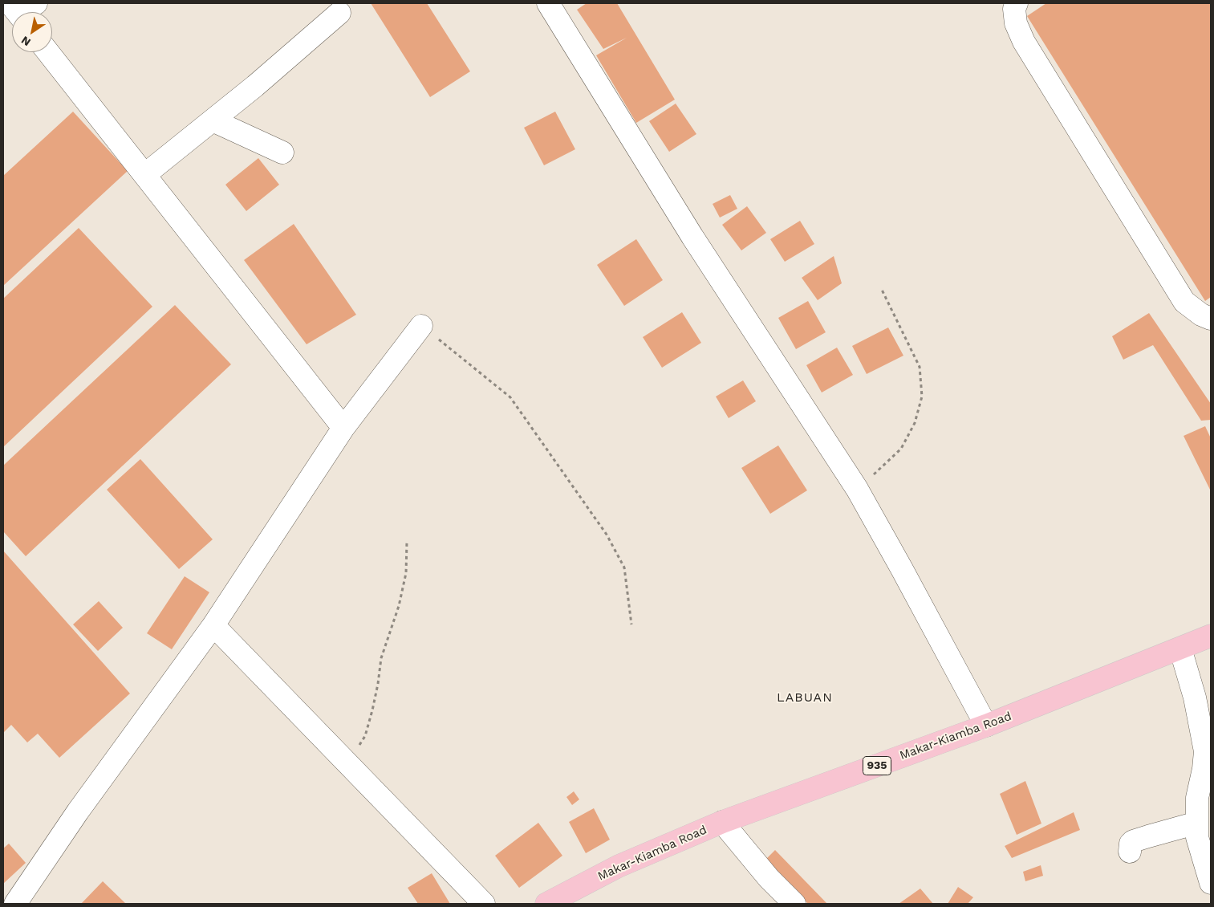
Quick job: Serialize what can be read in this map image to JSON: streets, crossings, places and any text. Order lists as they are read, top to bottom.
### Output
{
  "streets": {
    "main road": ["Makar-Kiamba Road", "935"]
  },
  "districts": ["LABUAN"],
  "north": "bottom left"
}
